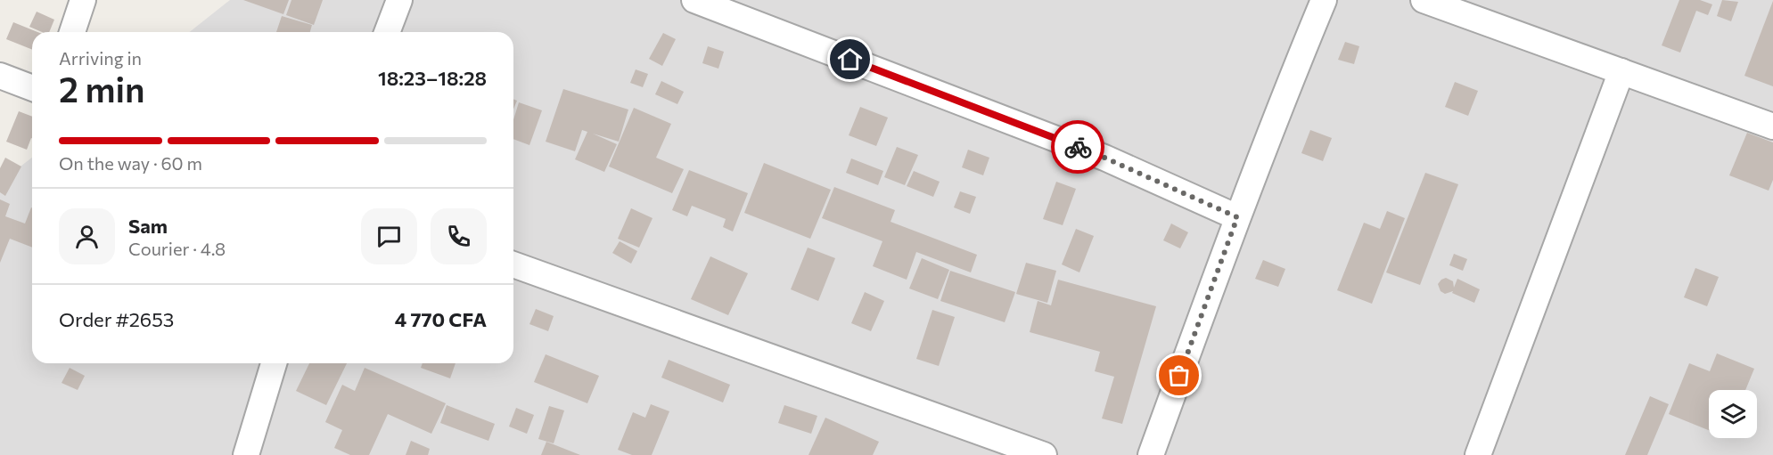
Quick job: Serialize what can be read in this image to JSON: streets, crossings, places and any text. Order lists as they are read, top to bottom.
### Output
{
  "page": {
    "heading": ["2 min", "Arriving in", "18:23–18:28"],
    "panel": [
      "Sam",
      "Courier · 4.8",
      "Order #2653",
      "4 770 CFA"
    ],
    "bar": "On the way · 60 m"
  }
}
